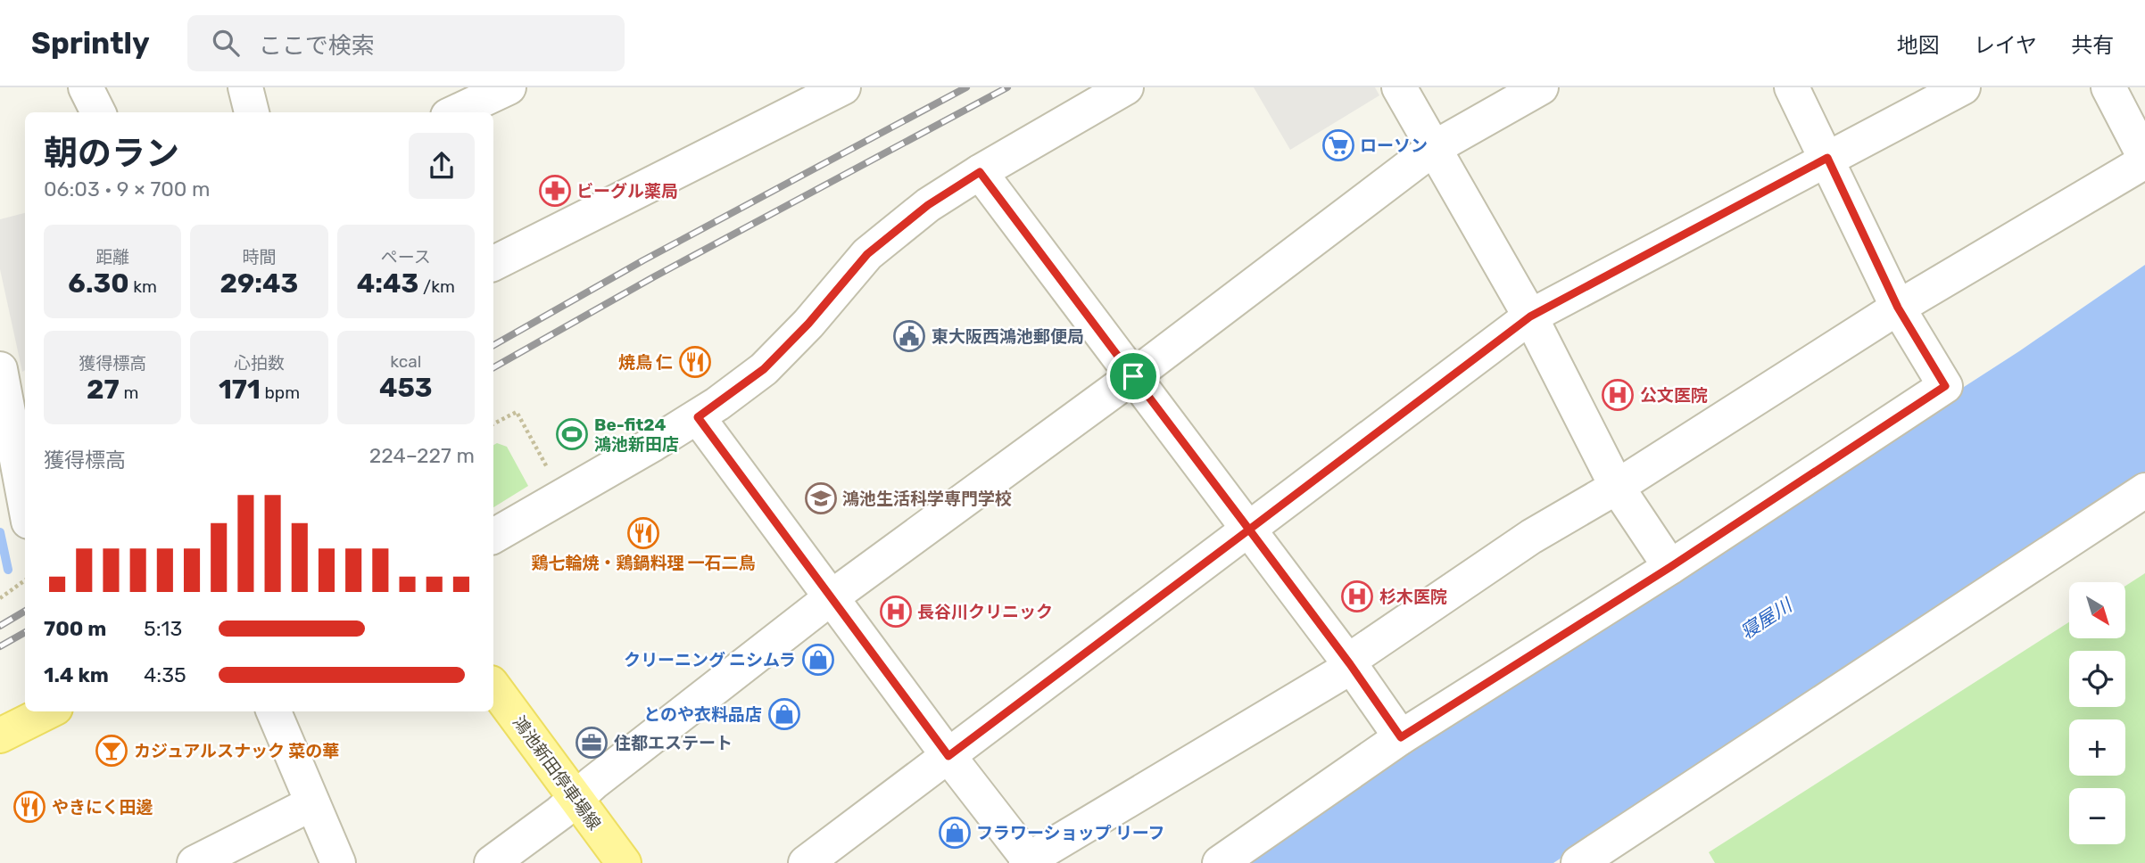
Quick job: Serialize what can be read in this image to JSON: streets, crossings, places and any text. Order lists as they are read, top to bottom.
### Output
{
  "streets": {
    "main road": ["鴻池新田停車場線"]
  },
  "water": ["寝屋川"],
  "places": {
    "supermarket": ["ローソン"],
    "pharmacy": ["ビーグル薬局"],
    "public building": ["東大阪西鴻池郵便局"],
    "restaurant": ["焼鳥 仁", "鶏七輪焼・鶏鍋料理 一石二鳥", "やきにく田邊"],
    "hospital": ["公文医院", "杉木医院", "長谷川クリニック"],
    "sports": ["Be-fit24 鴻池新田店"],
    "school or university": ["鴻池生活科学専門学校"],
    "shop": ["クリーニング ニシムラ", "とのや衣料品店", "フラワーショップ リーフ"],
    "office": ["住都エステート"],
    "bar": ["カジュアルスナック 菜の華"]
  },
  "north": "bottom right",
  "page": {
    "header": "Sprintly",
    "search": "ここで検索",
    "nav": ["地図", "レイヤ", "共有"],
    "heading": ["朝のラン", "06:03 · 9 × 700 m"],
    "stats": [
      ["距離", "6.30 km"],
      ["時間", "29:43"],
      ["ペース", "4:43 /km"],
      ["獲得標高", "27 m"],
      ["心拍数", "171 bpm"],
      ["kcal", "453"]
    ],
    "chart": ["獲得標高", "224–227 m"],
    "map_buttons": ["+", "−"],
    "list": [
      {
        "name": "700 m",
        "note": "5:13"
      },
      {
        "name": "1.4 km",
        "note": "4:35"
      }
    ]
  }
}
